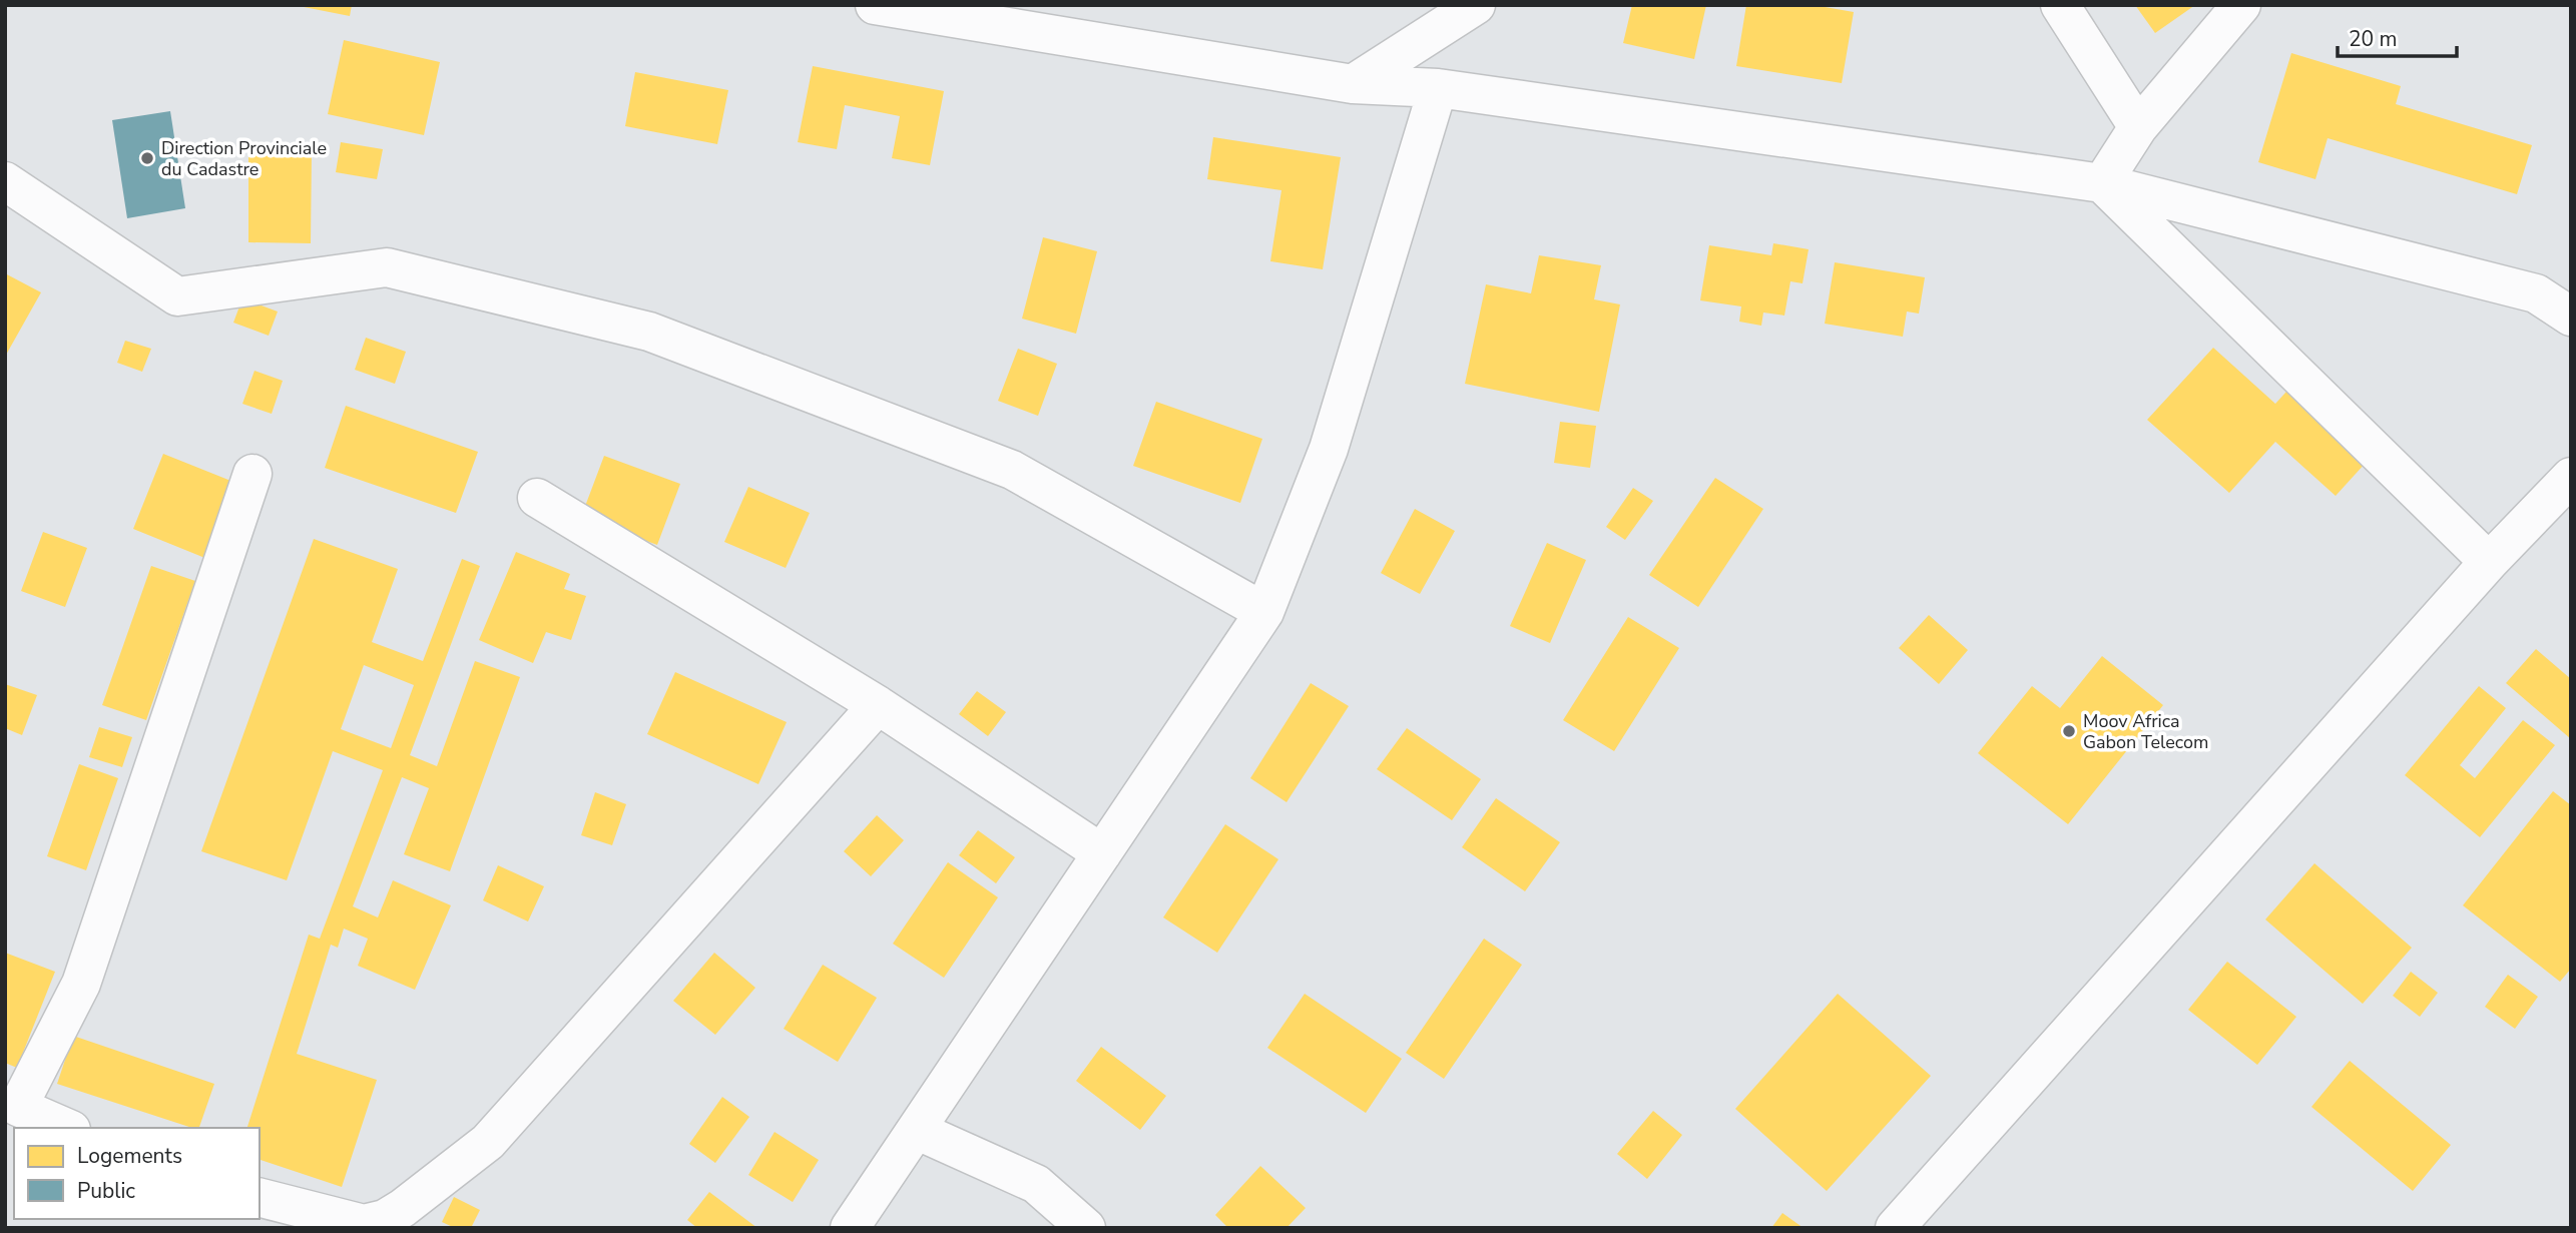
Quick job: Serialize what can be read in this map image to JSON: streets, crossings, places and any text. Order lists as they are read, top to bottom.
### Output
{
  "places": ["Direction Provinciale du Cadastre", "Moov Africa Gabon Telecom"],
  "legend": ["Logements", "Public"],
  "scale_bar": "20 m"
}
